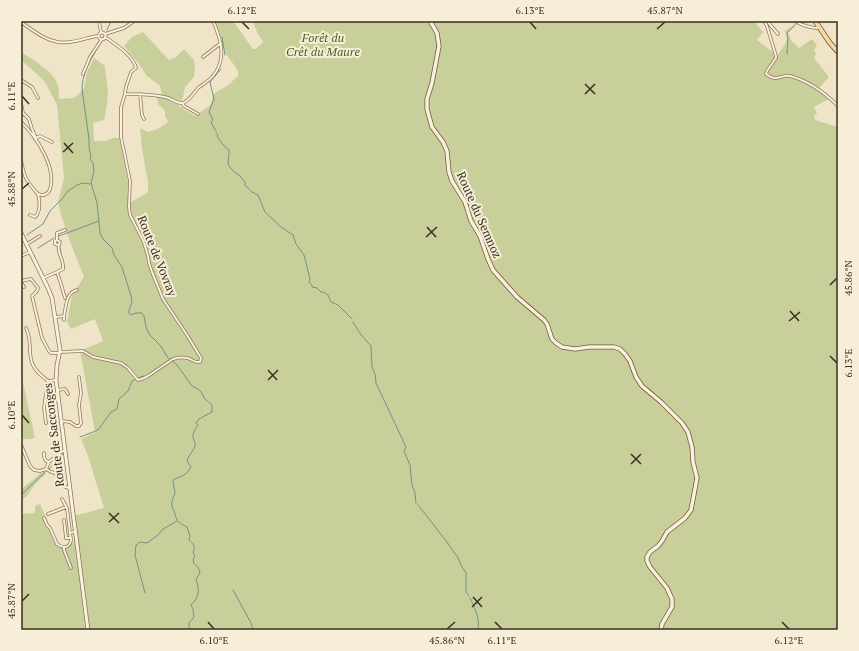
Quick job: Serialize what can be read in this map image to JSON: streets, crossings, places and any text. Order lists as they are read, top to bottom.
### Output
{
  "streets": {
    "main road": ["Route du Semnoz"],
    "street": ["Route de Vovray", "Route de Sacconges"]
  },
  "crossings": [
    ["Route de Vovray", "Route de Sacconges"]
  ],
  "parks": ["Forêt du Crêt du Maure"],
  "coordinates": [
    "6.12°E",
    "6.13°E",
    "45.87°N",
    "6.11°E",
    "45.88°N",
    "45.86°N",
    "6.10°E"
  ]
}
